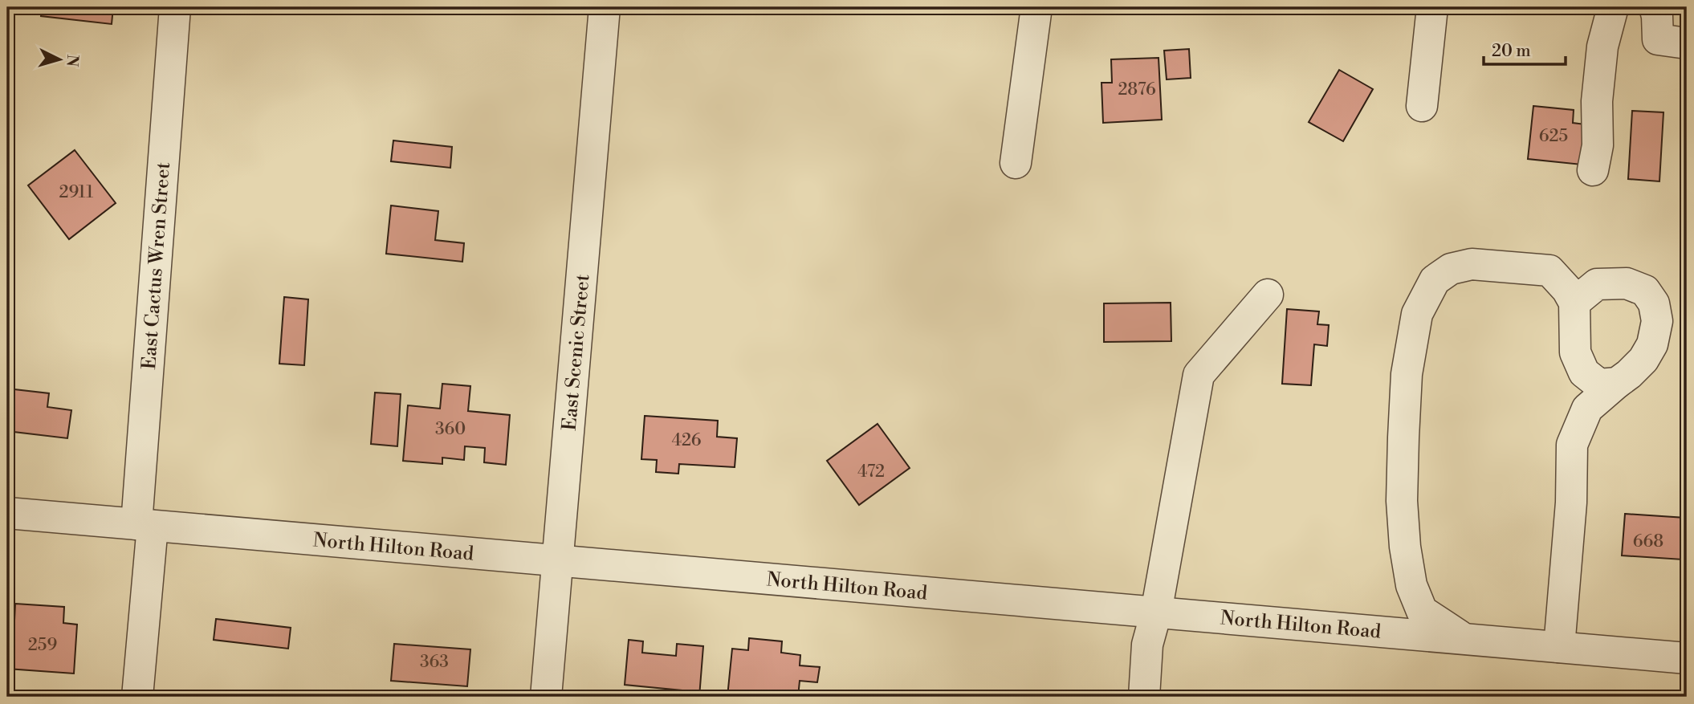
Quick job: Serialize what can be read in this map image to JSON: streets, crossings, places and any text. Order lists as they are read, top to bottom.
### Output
{
  "streets": {
    "street": ["East Cactus Wren Street", "East Scenic Street", "North Hilton Road"]
  },
  "crossings": [
    ["East Cactus Wren Street", "North Hilton Road"],
    ["East Scenic Street", "North Hilton Road"]
  ],
  "house_numbers": [
    "2876",
    "625",
    "2911",
    "360",
    "426",
    "472",
    "668",
    "259",
    "363"
  ],
  "scale_bar": "20 m",
  "north": "right"
}
